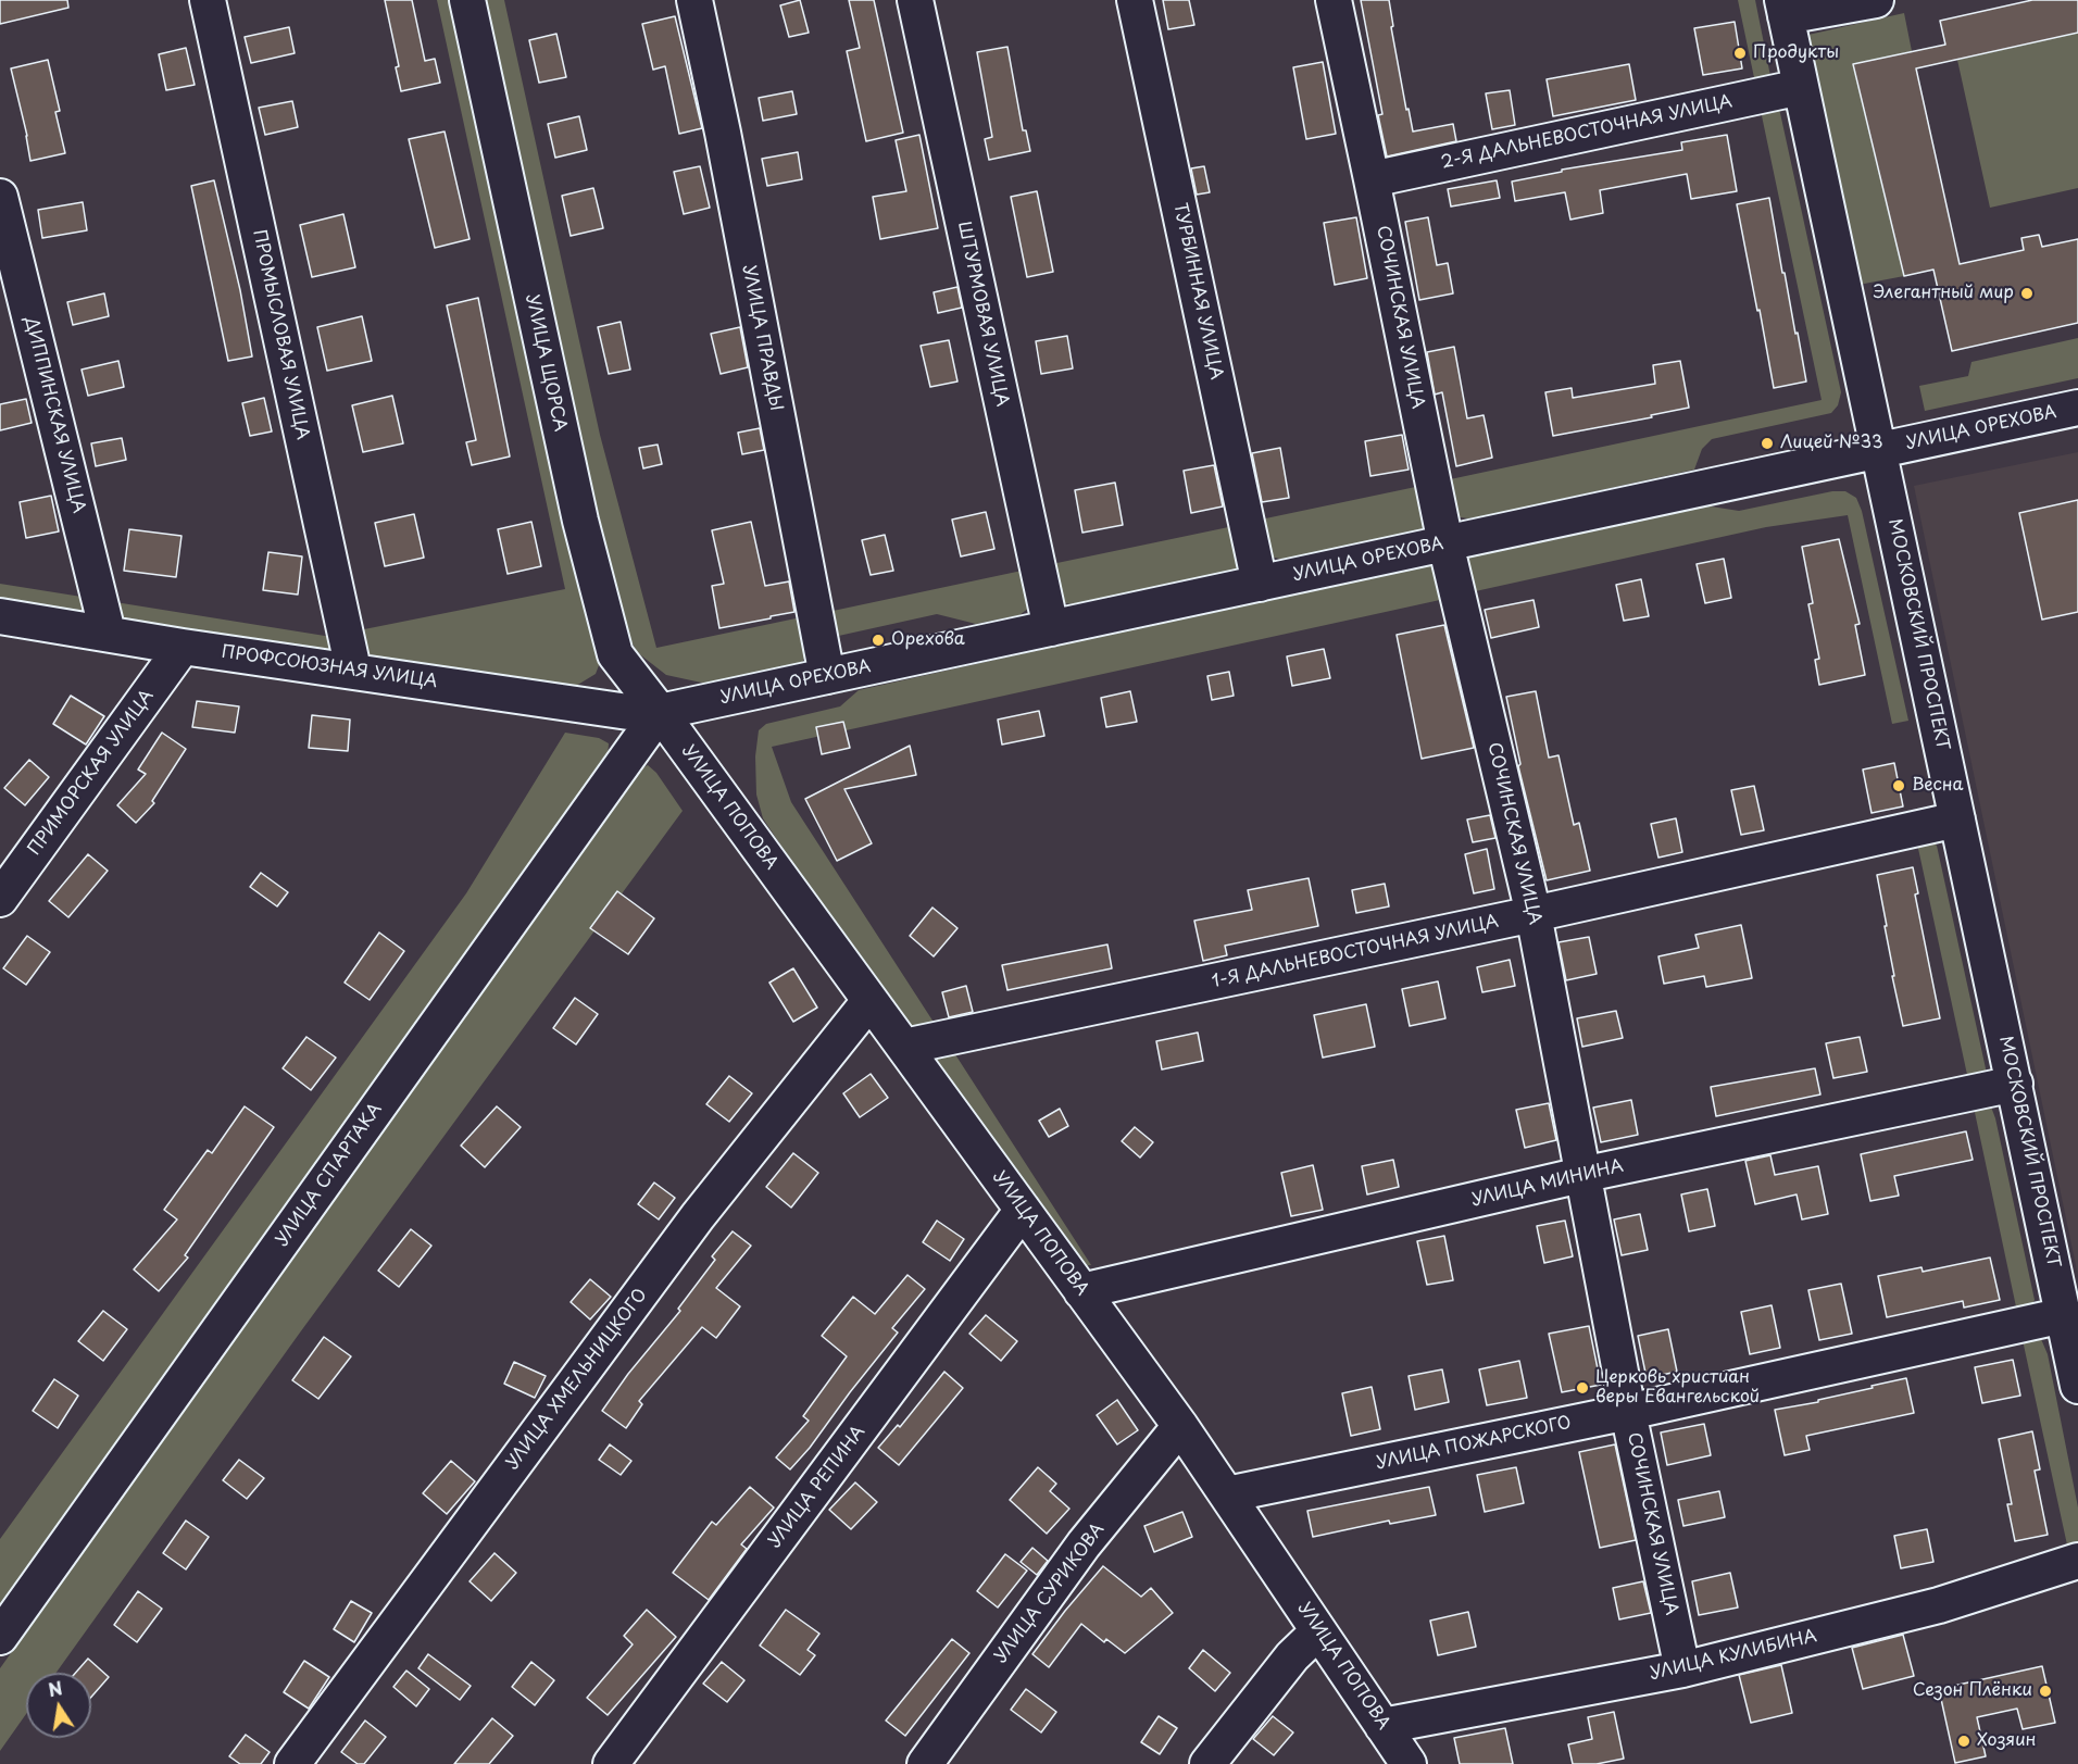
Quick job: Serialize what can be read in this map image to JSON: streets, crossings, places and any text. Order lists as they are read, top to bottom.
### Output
{
  "streets": {
    "street": [
      "2-Я ДАЛЬНЕВОСТОЧНАЯ УЛИЦА",
      "ТУРБИННАЯ УЛИЦА",
      "ШТУРМОВАЯ УЛИЦА",
      "СОЧИНСКАЯ УЛИЦА",
      "ПРОМЫСЛОВАЯ УЛИЦА",
      "УЛИЦА ПРАВДЫ",
      "УЛИЦА ЩОРСА",
      "ДИППИНСКАЯ УЛИЦА",
      "УЛИЦА ОРЕХОВА",
      "МОСКОВСКИЙ ПРОСПЕКТ",
      "ПРОФСОЮЗНАЯ УЛИЦА",
      "ПРИМОРСКАЯ УЛИЦА",
      "УЛИЦА ПОПОВА",
      "1-Я ДАЛЬНЕВОСТОЧНАЯ УЛИЦА",
      "УЛИЦА СПАРТАКА",
      "УЛИЦА МИНИНА",
      "УЛИЦА ХМЕЛЬНИЦКОГО",
      "УЛИЦА ПОЖАРСКОГО",
      "УЛИЦА РЕПИНА",
      "УЛИЦА СУРИКОВА",
      "УЛИЦА КУЛИБИНА"
    ]
  },
  "crossings": [
    ["2-Я ДАЛЬНЕВОСТОЧНАЯ УЛИЦА", "СОЧИНСКАЯ УЛИЦА"],
    ["2-Я ДАЛЬНЕВОСТОЧНАЯ УЛИЦА", "МОСКОВСКИЙ ПРОСПЕКТ"],
    ["ТУРБИННАЯ УЛИЦА", "УЛИЦА ОРЕХОВА"],
    ["ШТУРМОВАЯ УЛИЦА", "УЛИЦА ОРЕХОВА"],
    ["СОЧИНСКАЯ УЛИЦА", "УЛИЦА ОРЕХОВА"],
    ["СОЧИНСКАЯ УЛИЦА", "1-Я ДАЛЬНЕВОСТОЧНАЯ УЛИЦА"],
    ["СОЧИНСКАЯ УЛИЦА", "УЛИЦА МИНИНА"],
    ["СОЧИНСКАЯ УЛИЦА", "УЛИЦА ПОЖАРСКОГО"],
    ["СОЧИНСКАЯ УЛИЦА", "УЛИЦА КУЛИБИНА"],
    ["ПРОМЫСЛОВАЯ УЛИЦА", "ПРОФСОЮЗНАЯ УЛИЦА"],
    ["УЛИЦА ПРАВДЫ", "УЛИЦА ОРЕХОВА"],
    ["УЛИЦА ЩОРСА", "УЛИЦА ОРЕХОВА"],
    ["УЛИЦА ЩОРСА", "ПРОФСОЮЗНАЯ УЛИЦА"],
    ["УЛИЦА ЩОРСА", "УЛИЦА ПОПОВА"],
    ["УЛИЦА ЩОРСА", "УЛИЦА СПАРТАКА"],
    ["ДИППИНСКАЯ УЛИЦА", "ПРОФСОЮЗНАЯ УЛИЦА"],
    ["УЛИЦА ОРЕХОВА", "МОСКОВСКИЙ ПРОСПЕКТ"],
    ["УЛИЦА ОРЕХОВА", "ПРОФСОЮЗНАЯ УЛИЦА"],
    ["УЛИЦА ОРЕХОВА", "УЛИЦА ПОПОВА"],
    ["УЛИЦА ОРЕХОВА", "УЛИЦА СПАРТАКА"],
    ["МОСКОВСКИЙ ПРОСПЕКТ", "1-Я ДАЛЬНЕВОСТОЧНАЯ УЛИЦА"],
    ["МОСКОВСКИЙ ПРОСПЕКТ", "УЛИЦА МИНИНА"],
    ["МОСКОВСКИЙ ПРОСПЕКТ", "УЛИЦА ПОЖАРСКОГО"],
    ["ПРОФСОЮЗНАЯ УЛИЦА", "ПРИМОРСКАЯ УЛИЦА"],
    ["ПРОФСОЮЗНАЯ УЛИЦА", "УЛИЦА ПОПОВА"],
    ["ПРОФСОЮЗНАЯ УЛИЦА", "УЛИЦА СПАРТАКА"],
    ["УЛИЦА ПОПОВА", "1-Я ДАЛЬНЕВОСТОЧНАЯ УЛИЦА"],
    ["УЛИЦА ПОПОВА", "УЛИЦА СПАРТАКА"],
    ["УЛИЦА ПОПОВА", "УЛИЦА МИНИНА"],
    ["УЛИЦА ПОПОВА", "УЛИЦА ХМЕЛЬНИЦКОГО"],
    ["УЛИЦА ПОПОВА", "УЛИЦА ПОЖАРСКОГО"],
    ["УЛИЦА ПОПОВА", "УЛИЦА РЕПИНА"],
    ["УЛИЦА ПОПОВА", "УЛИЦА СУРИКОВА"],
    ["УЛИЦА ПОПОВА", "УЛИЦА КУЛИБИНА"]
  ],
  "places": [
    "Продукты",
    "Элегантный мир",
    "Лицей №33",
    "Орехова",
    "Весна",
    "Церковь христиан веры Евангельской",
    "Сезон Плёнки",
    "Хозяин"
  ],
  "north": "top"
}
